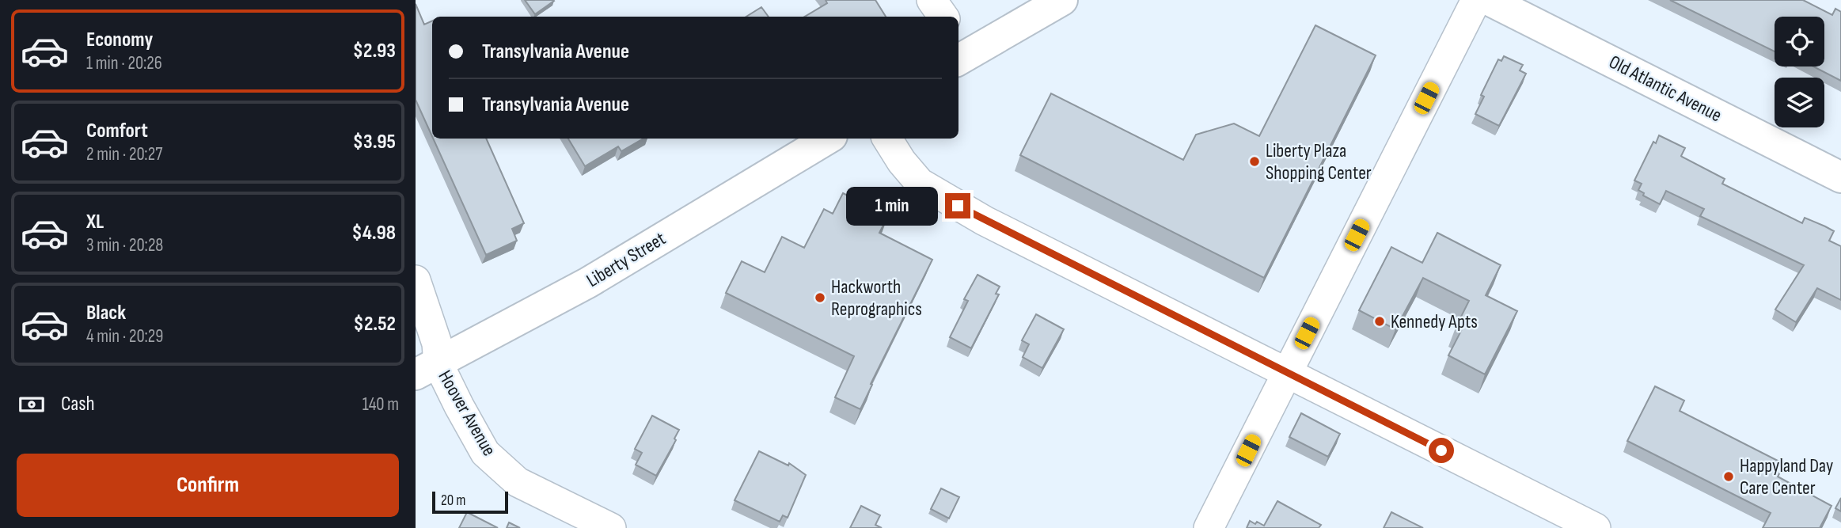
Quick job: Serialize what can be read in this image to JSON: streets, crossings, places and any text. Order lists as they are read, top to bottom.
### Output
{
  "streets": {
    "main road": ["Old Atlantic Avenue", "Liberty Street"],
    "street": ["Hoover Avenue"]
  },
  "crossings": [
    ["Liberty Street", "Hoover Avenue"]
  ],
  "places": [
    "Liberty Plaza Shopping Center",
    "Hackworth Reprographics",
    "Kennedy Apts",
    "Happyland Day Care Center"
  ],
  "scale_bar": "20 m",
  "page": {
    "list": [
      {
        "name": "Economy",
        "note": "1 min · 20:26",
        "value": "$2.93"
      },
      {
        "name": "Comfort",
        "note": "2 min · 20:27",
        "value": "$3.95"
      },
      {
        "name": "XL",
        "note": "3 min · 20:28",
        "value": "$4.98"
      },
      {
        "name": "Black",
        "note": "4 min · 20:29",
        "value": "$2.52"
      }
    ],
    "banner": ["Transylvania Avenue", "Transylvania Avenue"],
    "bubble": "1 min",
    "pay": ["Cash", "140 m"],
    "buttons": "Confirm",
    "scale": "20 m"
  }
}
